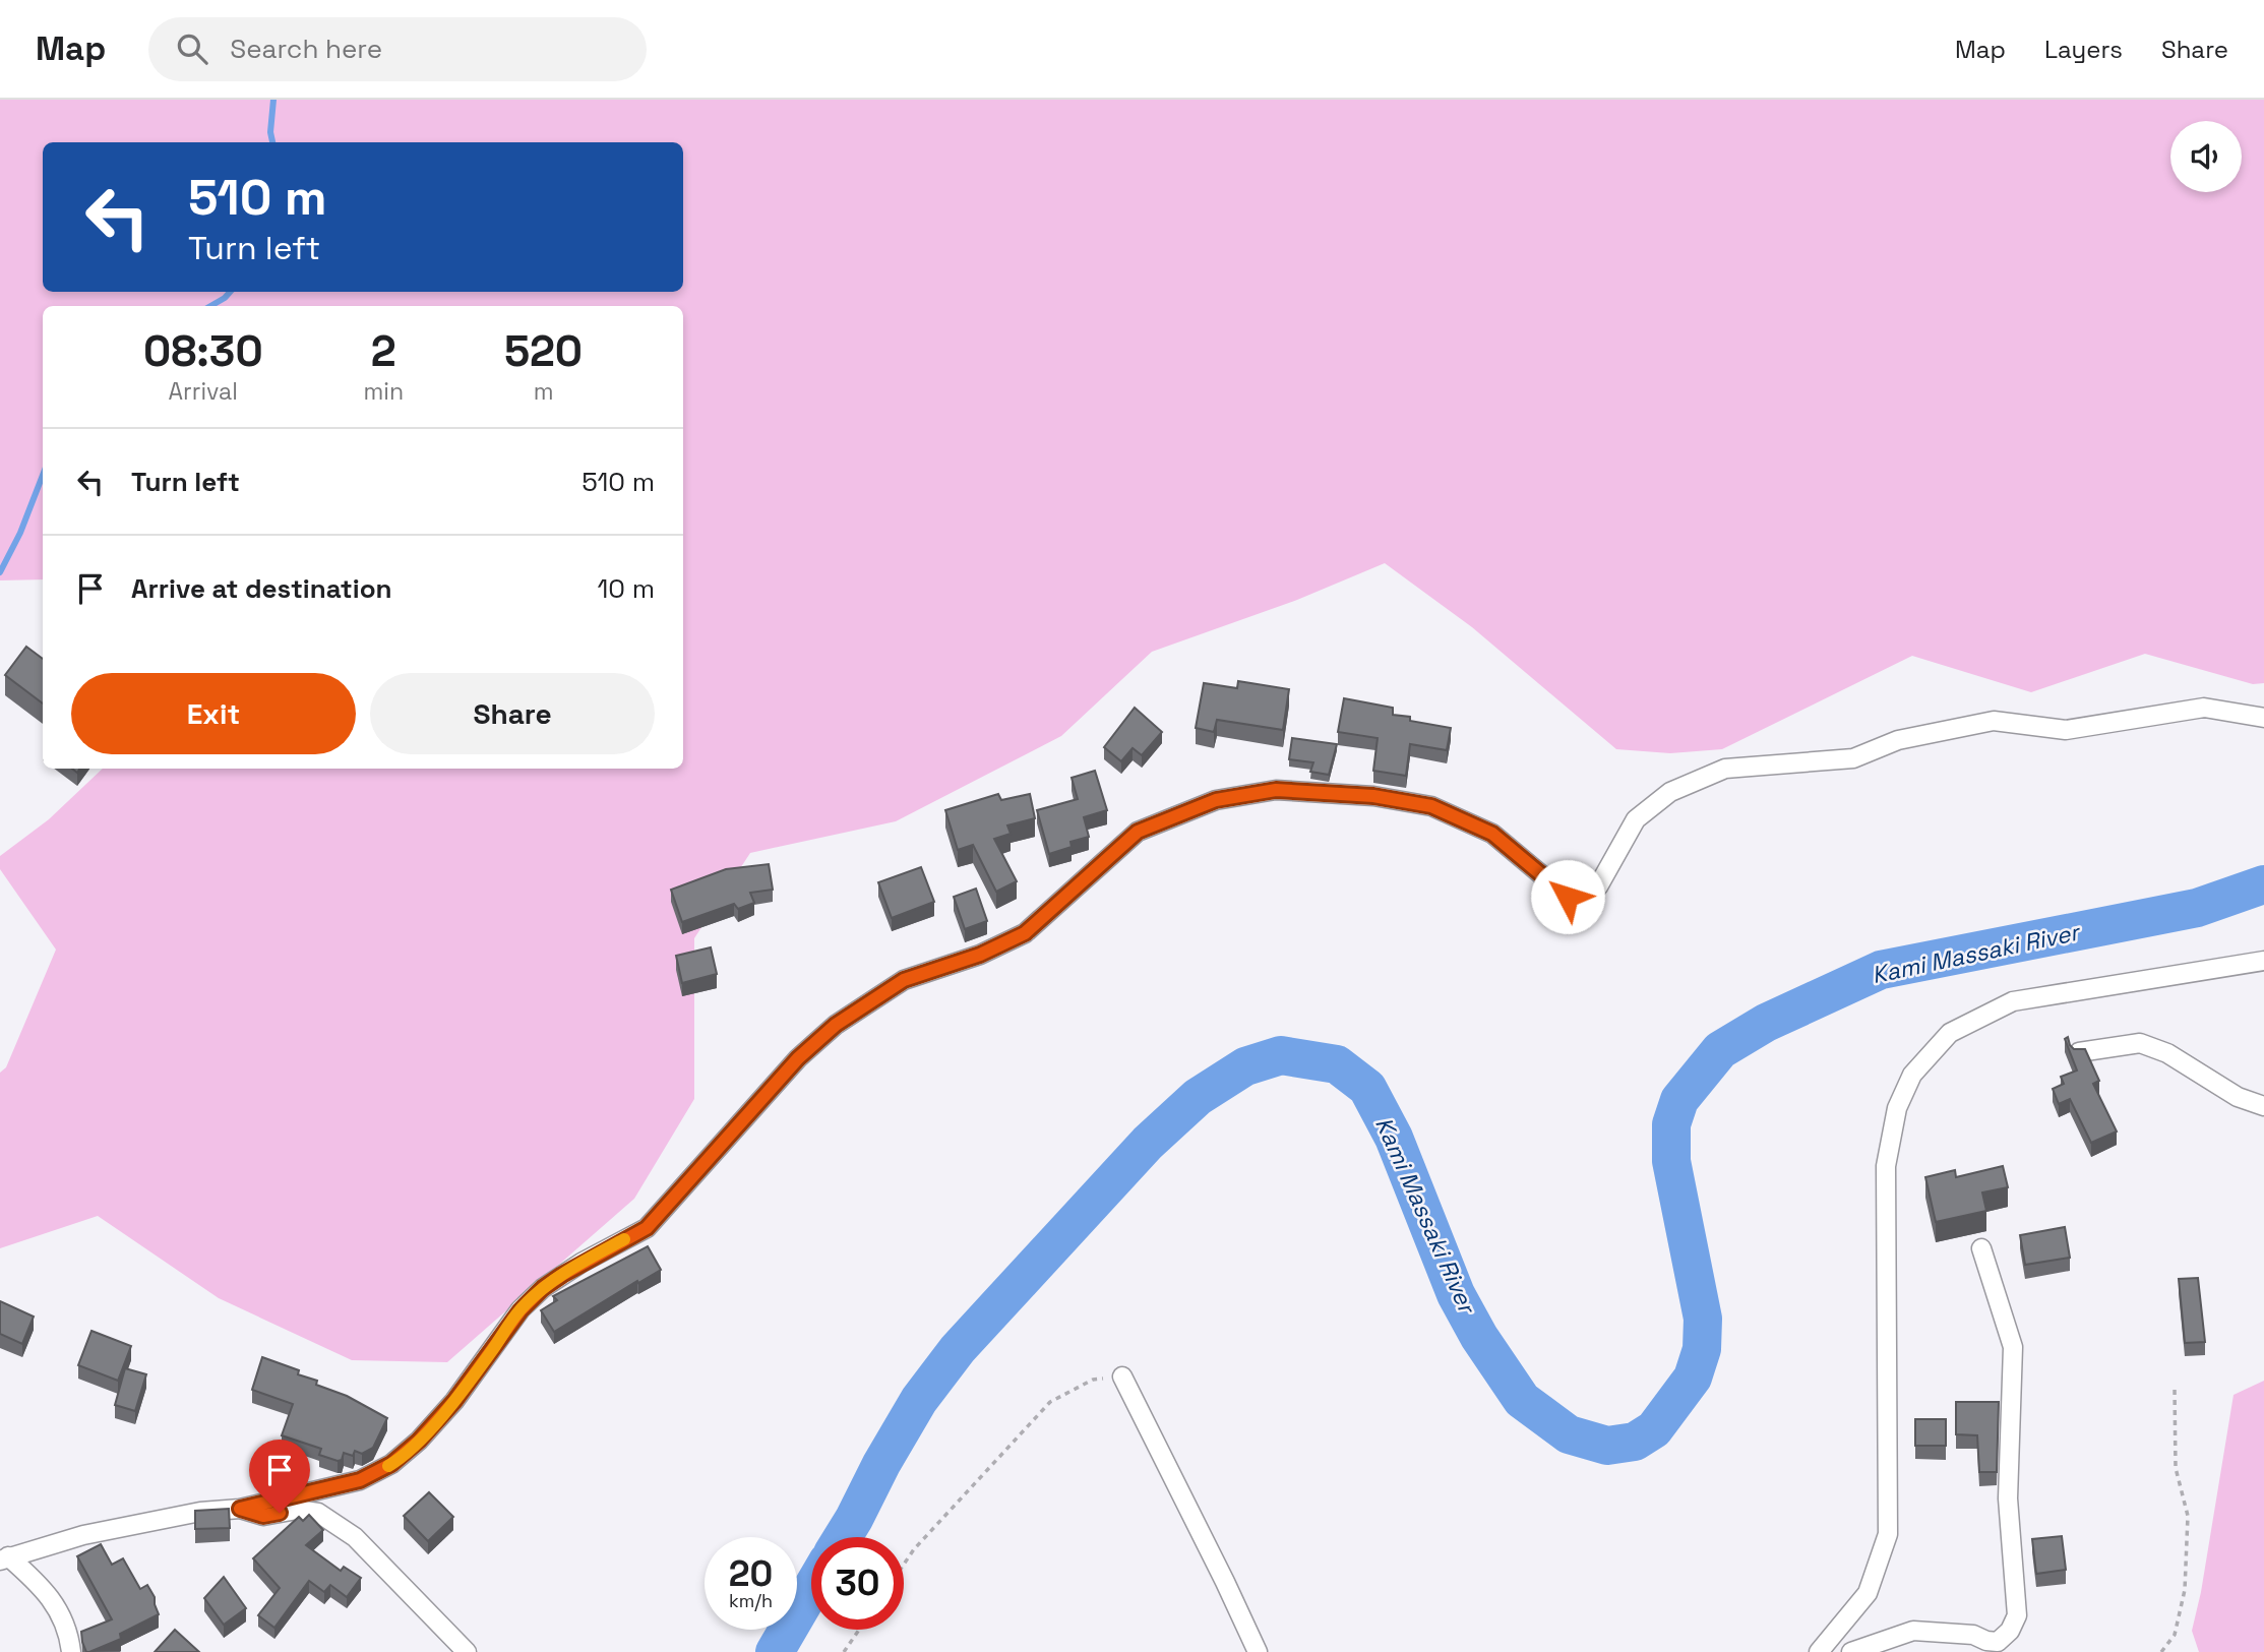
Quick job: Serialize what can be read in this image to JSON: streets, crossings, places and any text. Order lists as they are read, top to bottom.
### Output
{
  "water": ["Kami Massaki River"],
  "page": {
    "header": "Map",
    "search": "Search here",
    "nav": ["Map", "Layers", "Share"],
    "turn": ["510 m", "Turn left"],
    "eta": [
      "08:30",
      "Arrival",
      "2",
      "min",
      "520",
      "m"
    ],
    "list": [
      {
        "name": "Turn left",
        "value": "510 m"
      },
      {
        "name": "Arrive at destination",
        "value": "10 m"
      }
    ],
    "buttons": ["Exit", "Share"],
    "speed": "20 km/h",
    "limit": "30"
  }
}
